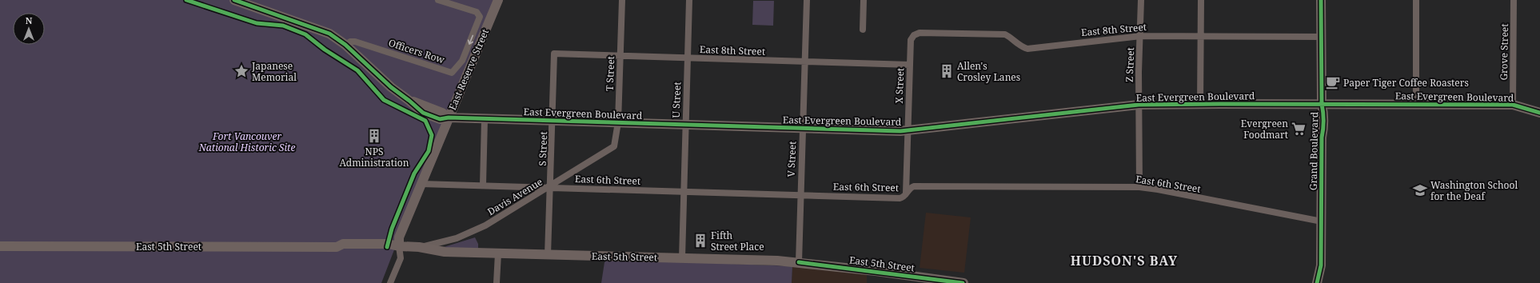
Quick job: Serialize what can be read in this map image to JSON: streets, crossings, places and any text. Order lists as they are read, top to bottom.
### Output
{
  "streets": {
    "street": [
      "East 8th Street",
      "Officers Row",
      "Grove Street",
      "Z Street",
      "East Reserve Street",
      "T Street",
      "X Street",
      "East Evergreen Boulevard",
      "U Street",
      "S Street",
      "Grand Boulevard",
      "V Street",
      "East 6th Street",
      "Davis Avenue",
      "East 5th Street"
    ]
  },
  "crossings": [
    ["East 8th Street", "Z Street"],
    ["East 8th Street", "T Street"],
    ["East 8th Street", "X Street"],
    ["East 8th Street", "U Street"],
    ["East 8th Street", "S Street"],
    ["East 8th Street", "Grand Boulevard"],
    ["East 8th Street", "V Street"],
    ["Officers Row", "East Evergreen Boulevard"],
    ["Grove Street", "East Evergreen Boulevard"],
    ["Z Street", "East Evergreen Boulevard"],
    ["Z Street", "East 6th Street"],
    ["East Reserve Street", "East Evergreen Boulevard"],
    ["East Reserve Street", "East 6th Street"],
    ["East Reserve Street", "East 5th Street"],
    ["T Street", "East Evergreen Boulevard"],
    ["T Street", "Davis Avenue"],
    ["X Street", "East Evergreen Boulevard"],
    ["X Street", "East 6th Street"],
    ["East Evergreen Boulevard", "U Street"],
    ["East Evergreen Boulevard", "S Street"],
    ["East Evergreen Boulevard", "Grand Boulevard"],
    ["East Evergreen Boulevard", "V Street"],
    ["U Street", "East 6th Street"],
    ["U Street", "East 5th Street"],
    ["S Street", "East 6th Street"],
    ["S Street", "Davis Avenue"],
    ["S Street", "East 5th Street"],
    ["Grand Boulevard", "East 6th Street"],
    ["V Street", "East 6th Street"],
    ["V Street", "East 5th Street"],
    ["East 6th Street", "Davis Avenue"],
    ["Davis Avenue", "East 5th Street"]
  ],
  "districts": ["HUDSON'S BAY"],
  "parks": ["Fort Vancouver National Historic Site"],
  "places": {
    "place": ["Japanese Memorial"],
    "building": ["Allen's Crosley Lanes", "NPS Administration", "Fifth Street Place"],
    "cafe": ["Paper Tiger Coffee Roasters"],
    "supermarket": ["Evergreen Foodmart"],
    "school or university": ["Washington School for the Deaf"]
  },
  "north": "top"
}
